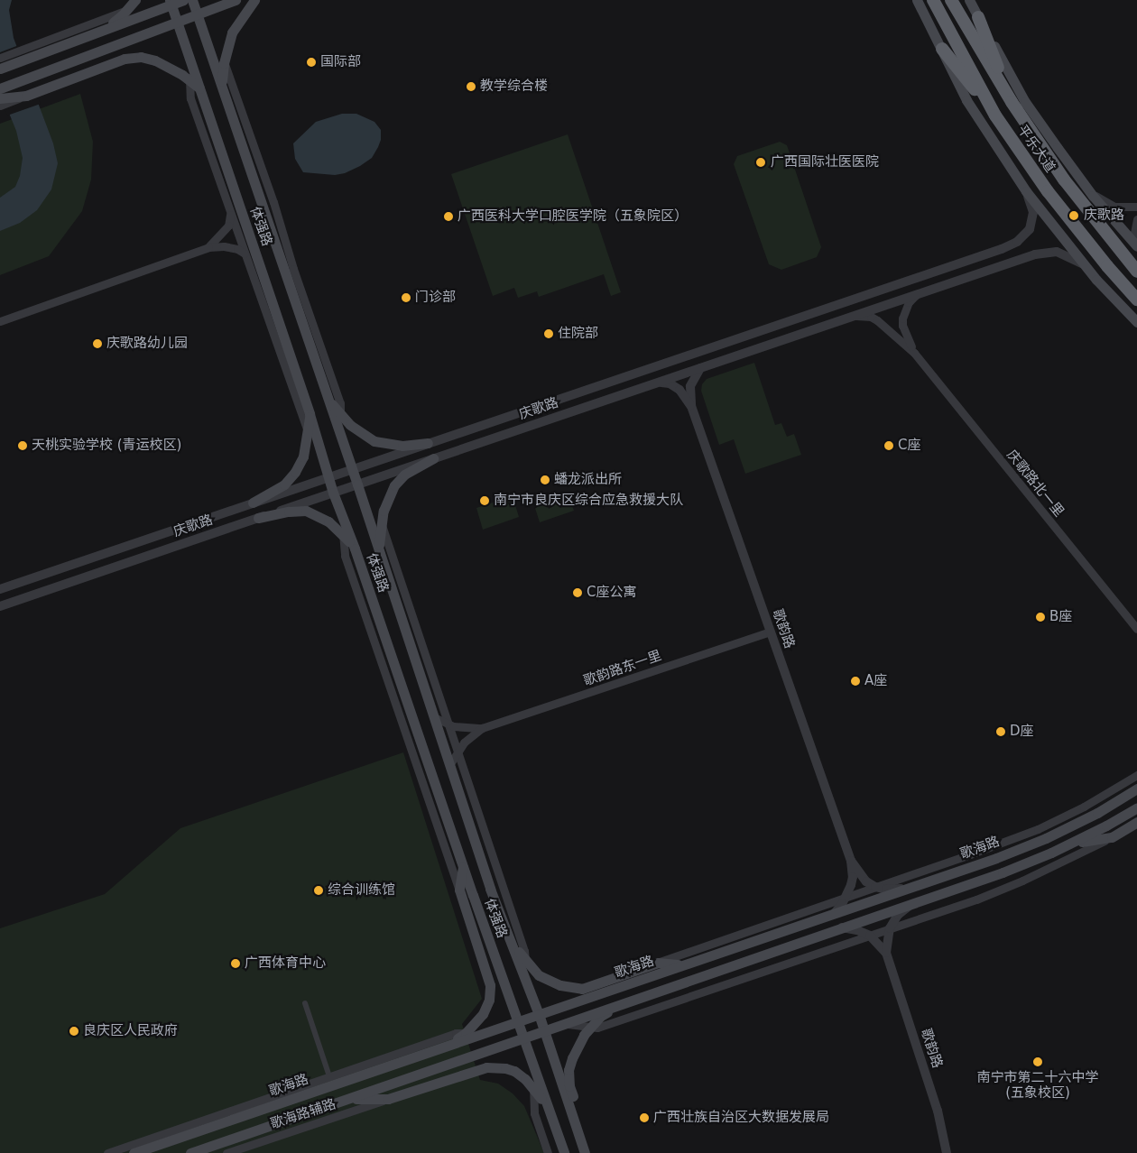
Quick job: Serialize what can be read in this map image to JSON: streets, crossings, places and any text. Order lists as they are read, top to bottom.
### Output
{
  "streets": {
    "highway": ["平乐大道"],
    "main road": ["体强路", "歌海路"],
    "street": [
      "庆歌路",
      "庆歌路北一里",
      "歌韵路",
      "歌韵路东一里",
      "歌海路辅路"
    ]
  },
  "crossings": [
    ["体强路", "庆歌路"],
    ["体强路", "歌韵路东一里"],
    ["体强路", "歌海路"],
    ["庆歌路", "庆歌路北一里"],
    ["庆歌路", "歌韵路"],
    ["歌韵路", "歌韵路东一里"],
    ["歌韵路", "歌海路"]
  ],
  "places": [
    "国际部",
    "教学综合楼",
    "广西国际壮医医院",
    "庆歌路",
    "广西医科大学口腔医学院（五象院区）",
    "门诊部",
    "住院部",
    "庆歌路幼儿园",
    "天桃实验学校 (青运校区)",
    "C座",
    "蟠龙派出所",
    "南宁市良庆区综合应急救援大队",
    "C座公寓",
    "B座",
    "A座",
    "D座",
    "综合训练馆",
    "广西体育中心",
    "良庆区人民政府",
    "南宁市第二十六中学 (五象校区)",
    "广西壮族自治区大数据发展局"
  ]
}
